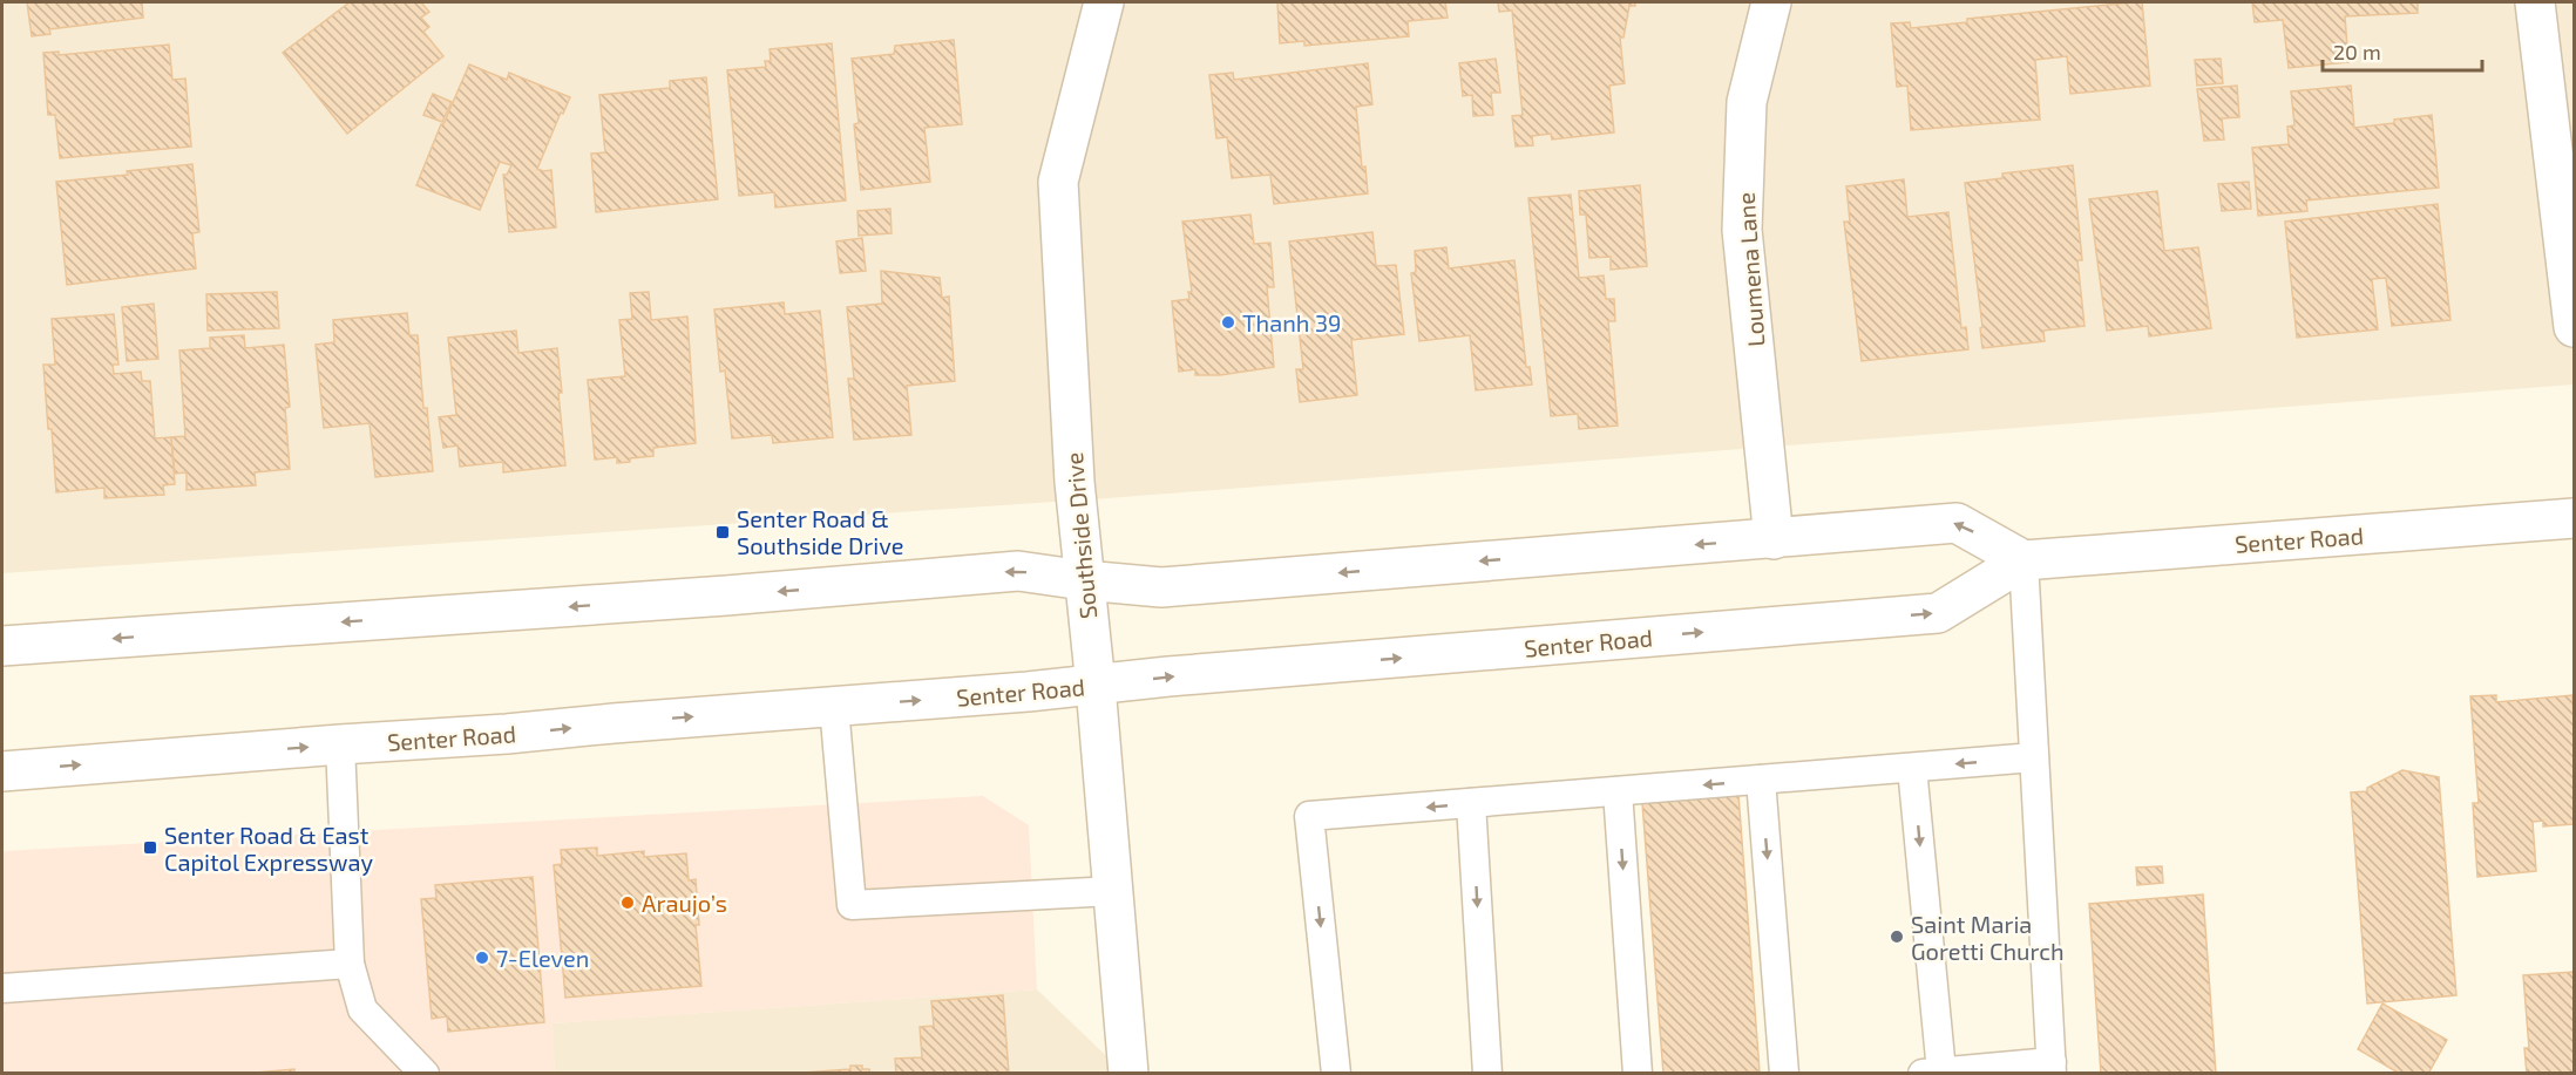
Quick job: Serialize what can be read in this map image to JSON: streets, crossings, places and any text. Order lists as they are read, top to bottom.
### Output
{
  "streets": {
    "main road": ["Loumena Lane", "Southside Drive", "Senter Road"]
  },
  "crossings": [
    ["Southside Drive", "Senter Road"]
  ],
  "places": {
    "other": [
      "Thanh 39",
      "Araujo’s",
      "Saint Maria Goretti Church",
      "7-Eleven"
    ],
    "transit": ["Senter Road & Southside Drive", "Senter Road & East Capitol Expressway"]
  },
  "scale_bar": "20 m"
}
